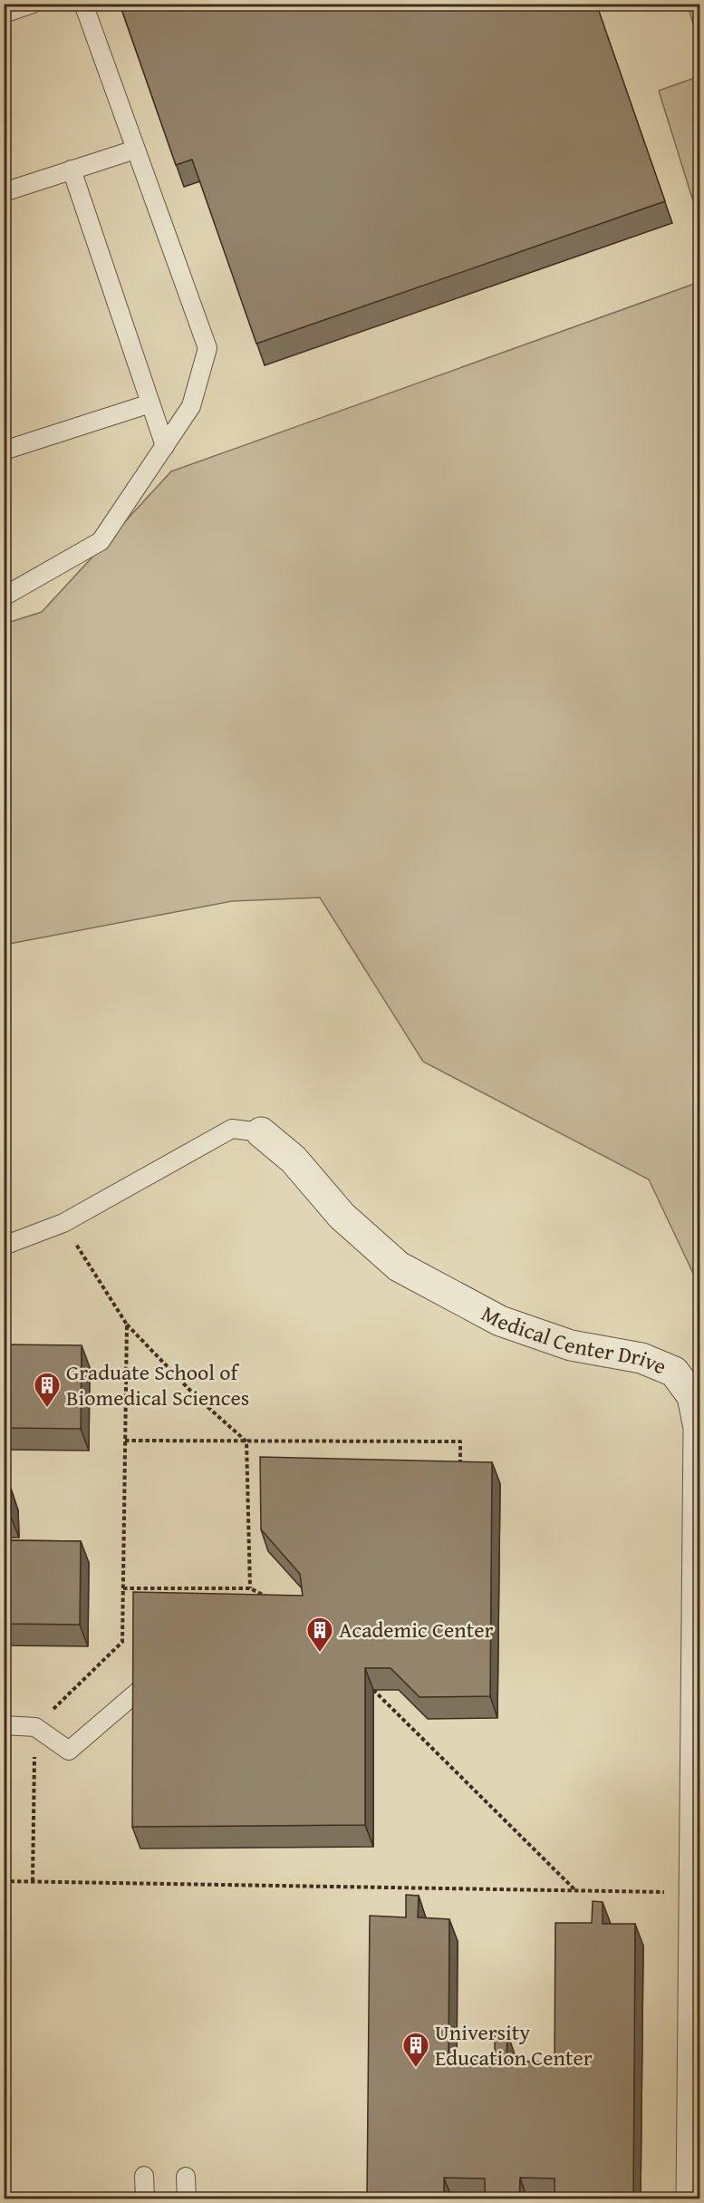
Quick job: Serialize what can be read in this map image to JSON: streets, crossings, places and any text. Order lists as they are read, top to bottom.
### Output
{
  "streets": {
    "street": ["Medical Center Drive"]
  },
  "places": {
    "building": ["Graduate School of Biomedical Sciences", "Academic Center", "University Education Center"]
  }
}
